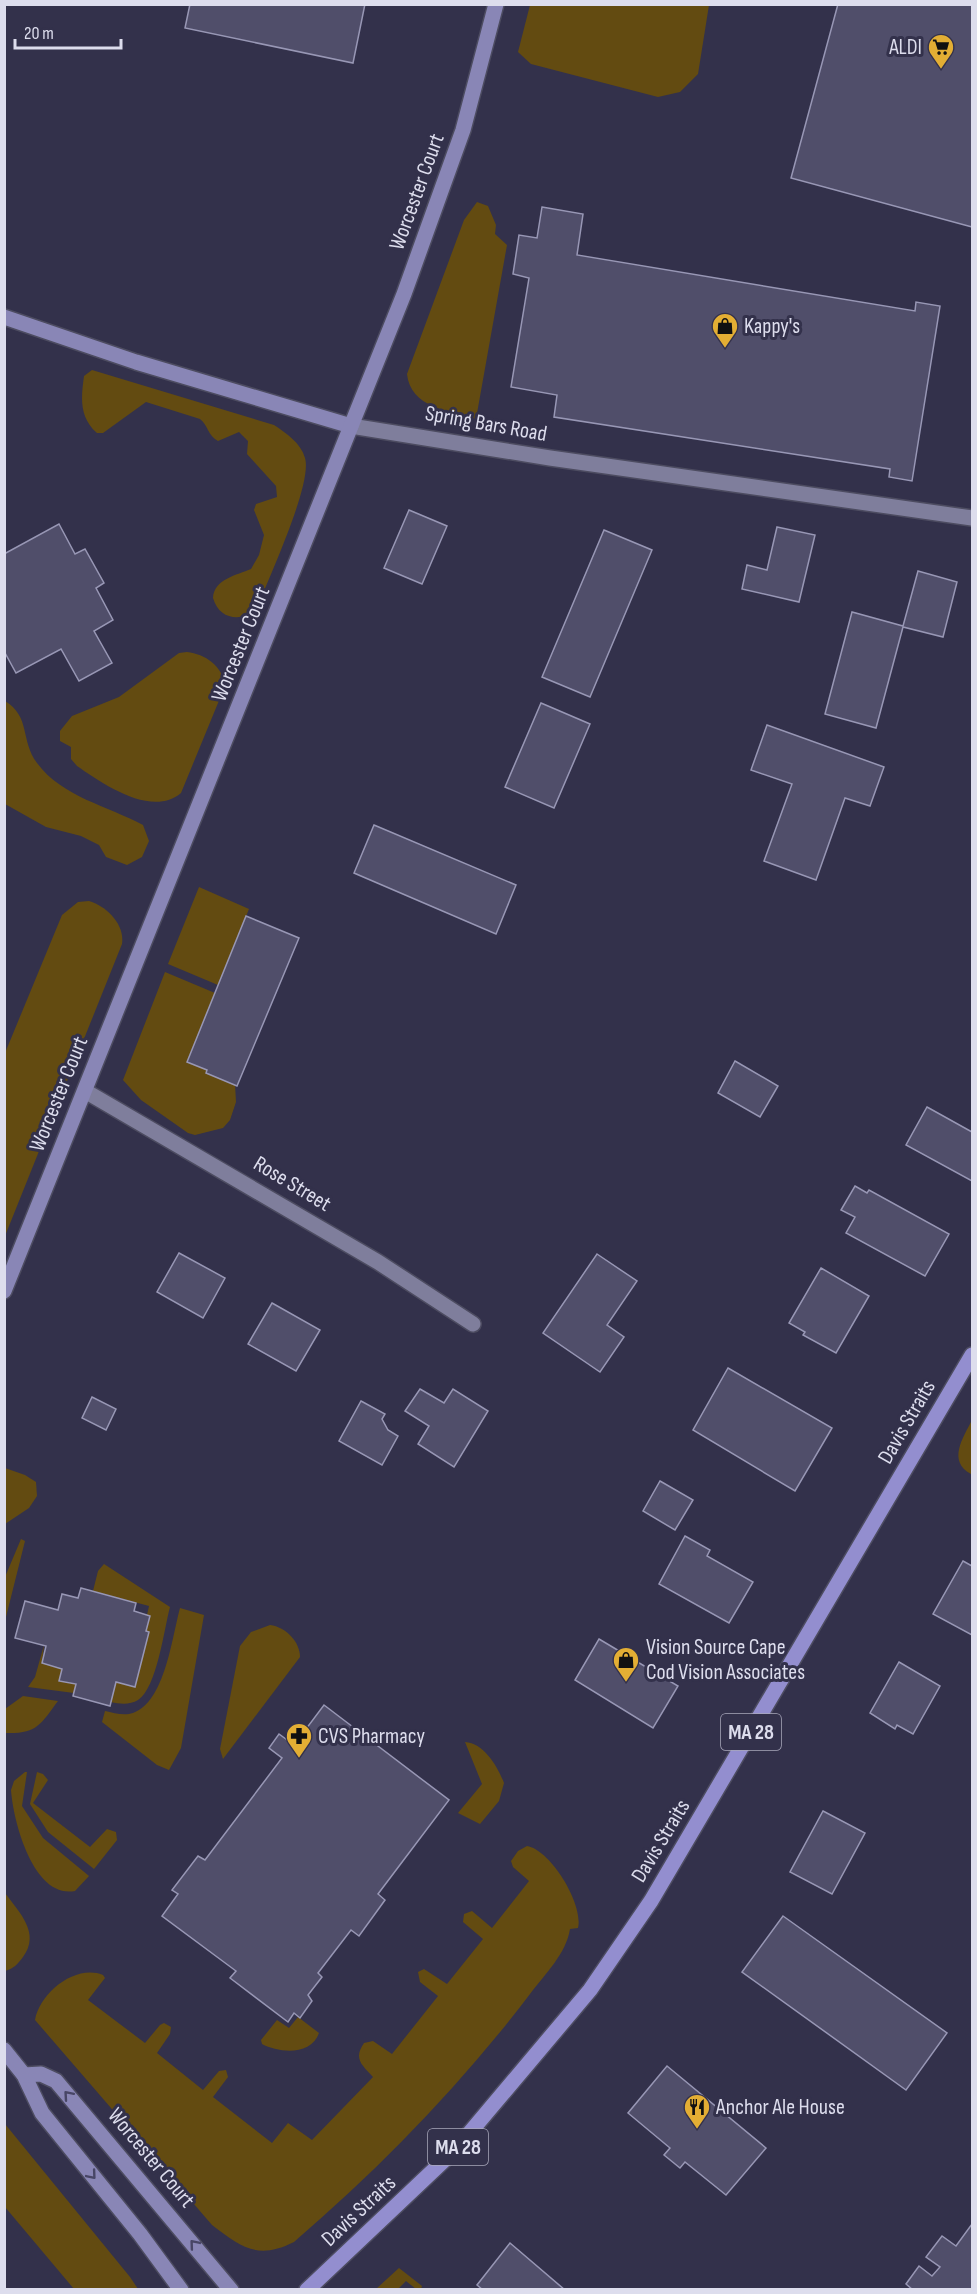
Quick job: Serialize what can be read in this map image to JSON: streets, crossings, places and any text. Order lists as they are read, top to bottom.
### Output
{
  "streets": {
    "main road": ["Davis Straits", "MA 28"],
    "street": ["Worcester Court", "Spring Bars Road", "Rose Street"]
  },
  "crossings": [
    ["Worcester Court", "Spring Bars Road"],
    ["Worcester Court", "Rose Street"]
  ],
  "places": {
    "supermarket": ["ALDI"],
    "shop": ["Kappy's", "Vision Source Cape Cod Vision Associates"],
    "pharmacy": ["CVS Pharmacy"],
    "restaurant": ["Anchor Ale House"]
  },
  "scale_bar": "20 m"
}
